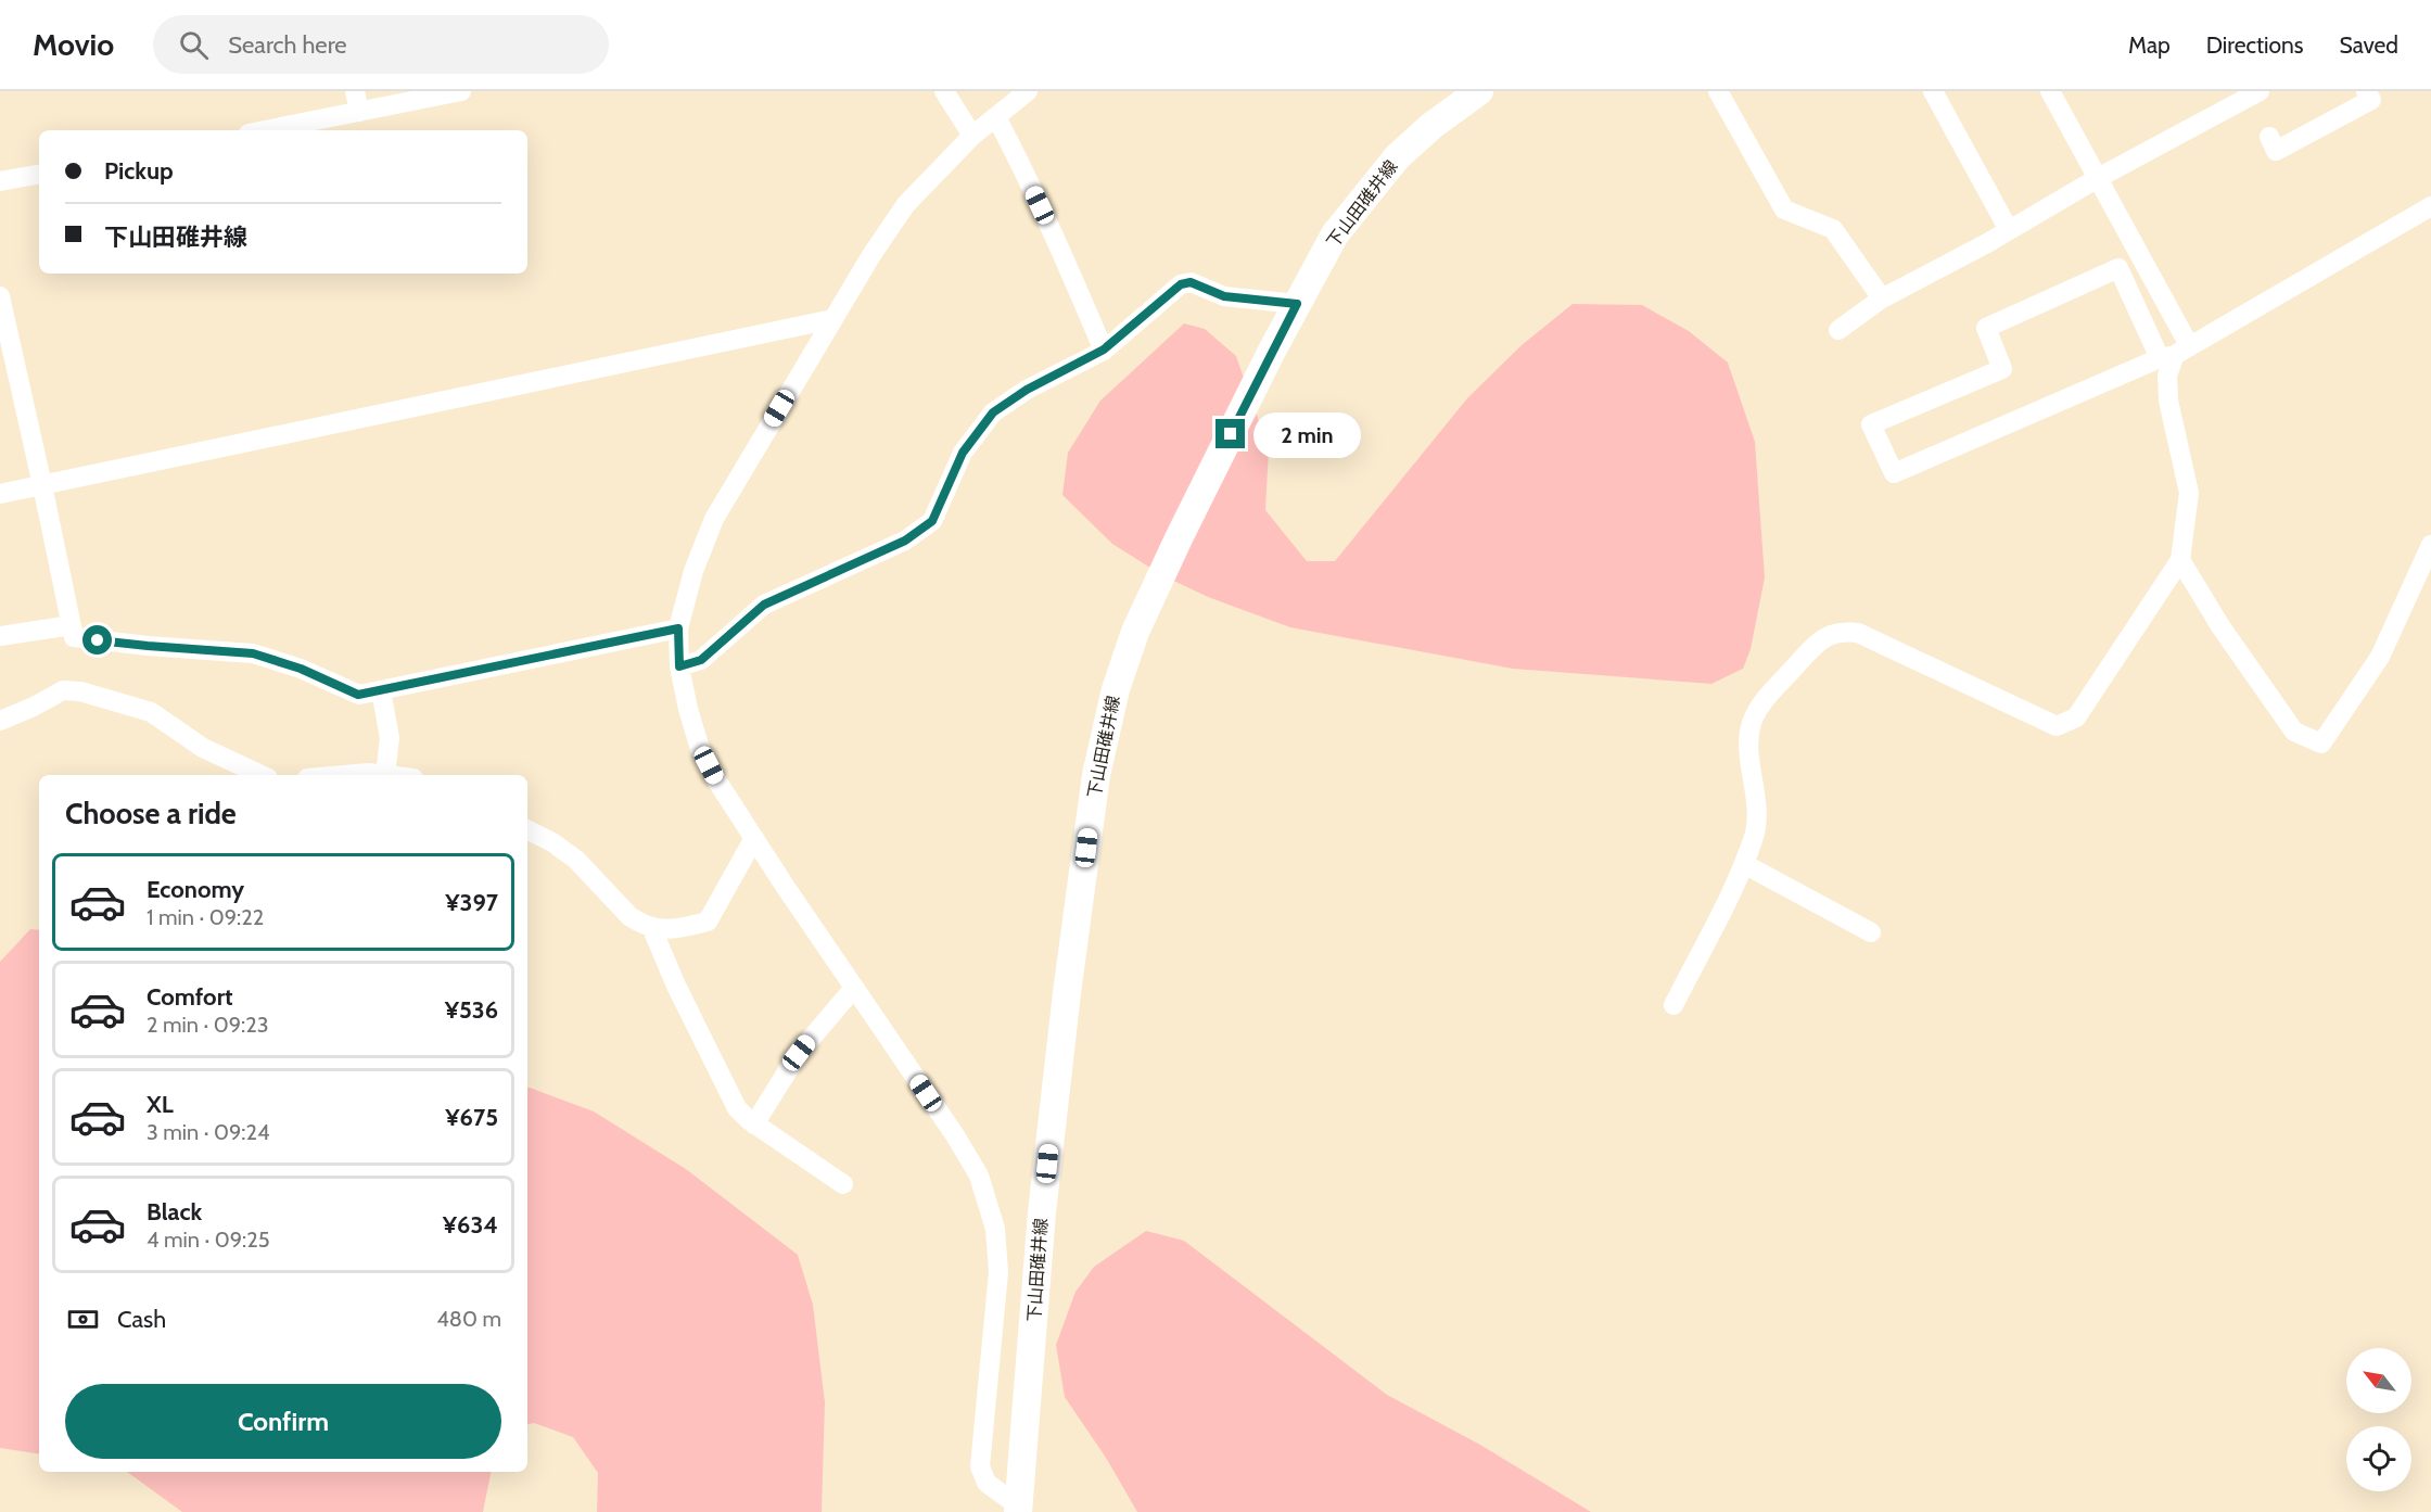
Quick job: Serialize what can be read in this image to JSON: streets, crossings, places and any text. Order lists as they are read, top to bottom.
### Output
{
  "streets": {
    "main road": ["下山田碓井線"]
  },
  "north": "top left",
  "page": {
    "header": "Movio",
    "search": "Search here",
    "nav": ["Map", "Directions", "Saved"],
    "banner": ["Pickup", "下山田碓井線"],
    "bubble": "2 min",
    "heading": "Choose a ride",
    "list": [
      {
        "name": "Economy",
        "note": "1 min · 09:22",
        "value": "¥397"
      },
      {
        "name": "Comfort",
        "note": "2 min · 09:23",
        "value": "¥536"
      },
      {
        "name": "XL",
        "note": "3 min · 09:24",
        "value": "¥675"
      },
      {
        "name": "Black",
        "note": "4 min · 09:25",
        "value": "¥634"
      }
    ],
    "pay": ["Cash", "480 m"],
    "buttons": "Confirm"
  }
}
